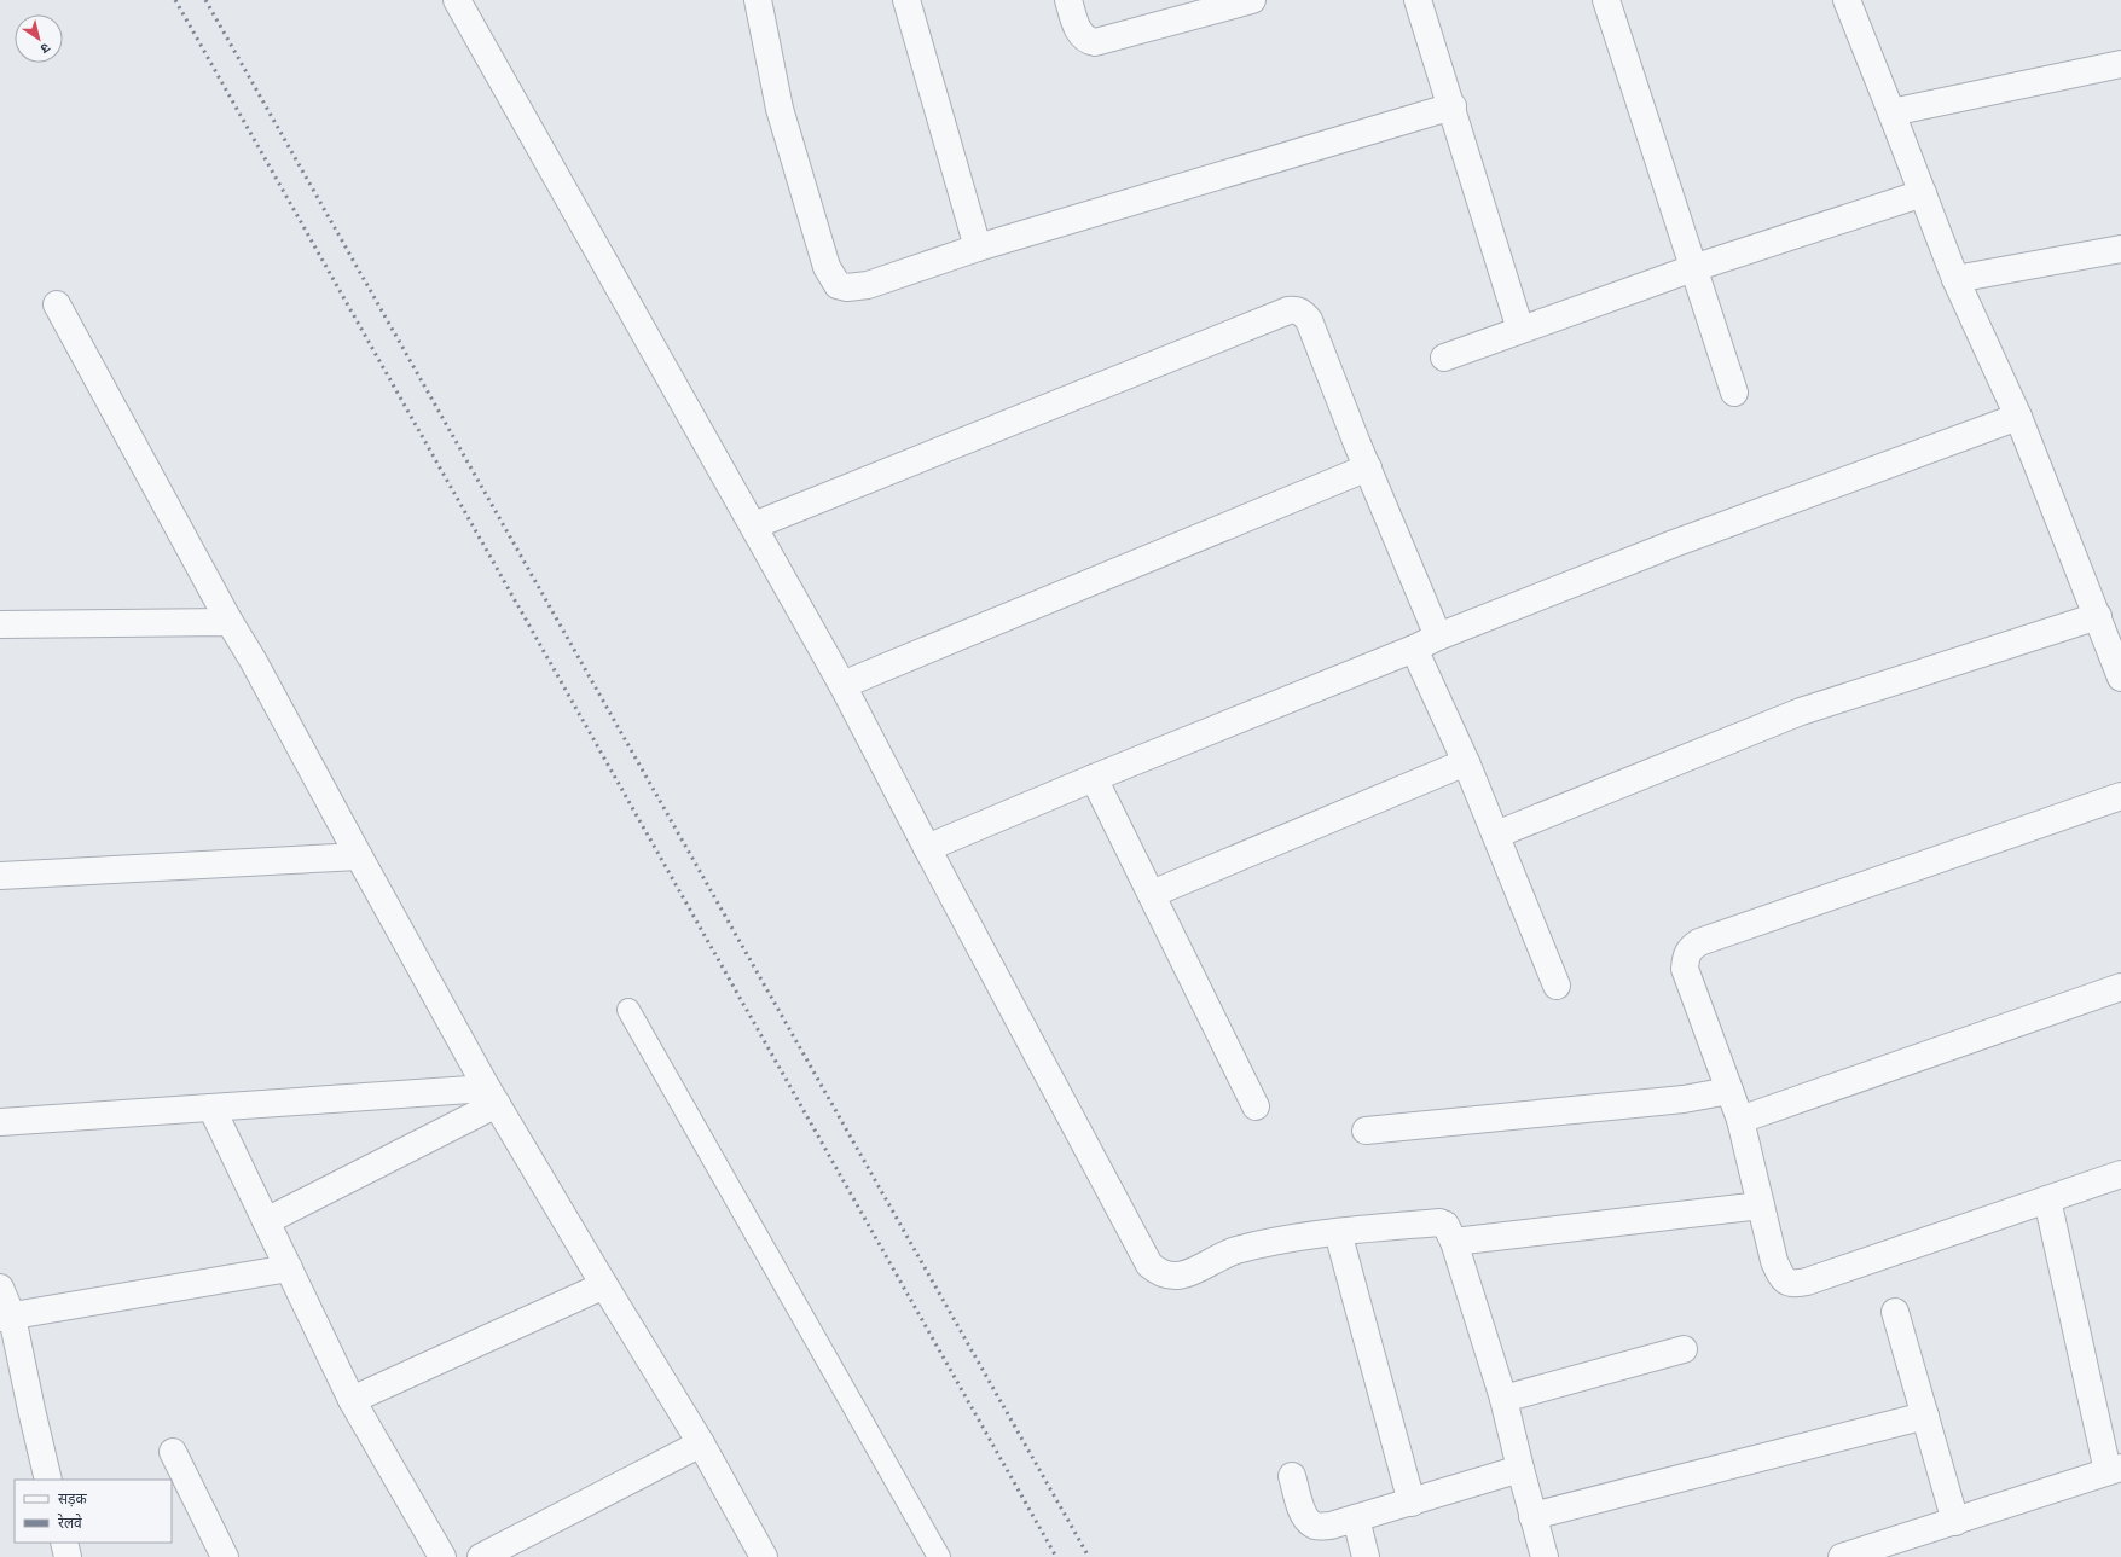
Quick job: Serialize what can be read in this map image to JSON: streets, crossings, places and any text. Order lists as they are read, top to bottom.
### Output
{
  "legend": ["सड़क", "रेलवे"],
  "north": "bottom right"
}
